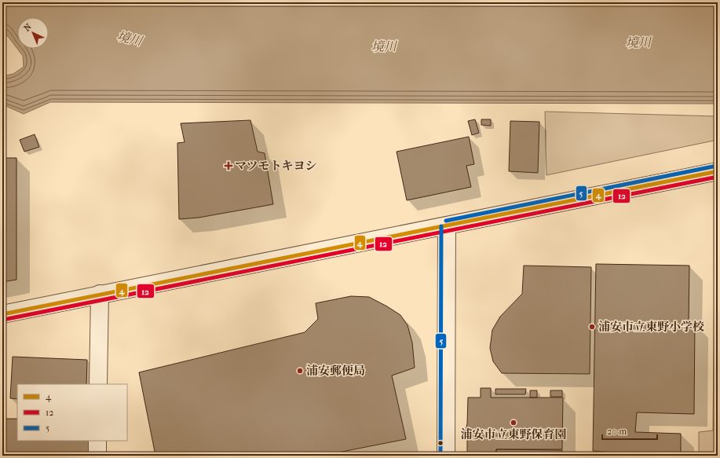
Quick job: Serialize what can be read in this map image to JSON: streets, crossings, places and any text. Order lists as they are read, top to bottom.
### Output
{
  "water": ["境川"],
  "places": {
    "health": ["マツモトキヨシ"],
    "other": ["浦安市立東野小学校", "浦安郵便局", "浦安市立東野保育園"]
  },
  "lines": ["transit line 5", "transit line 4", "transit line 12"],
  "legend": ["4", "12", "5"],
  "scale_bar": "20 m",
  "north": "top left"
}
